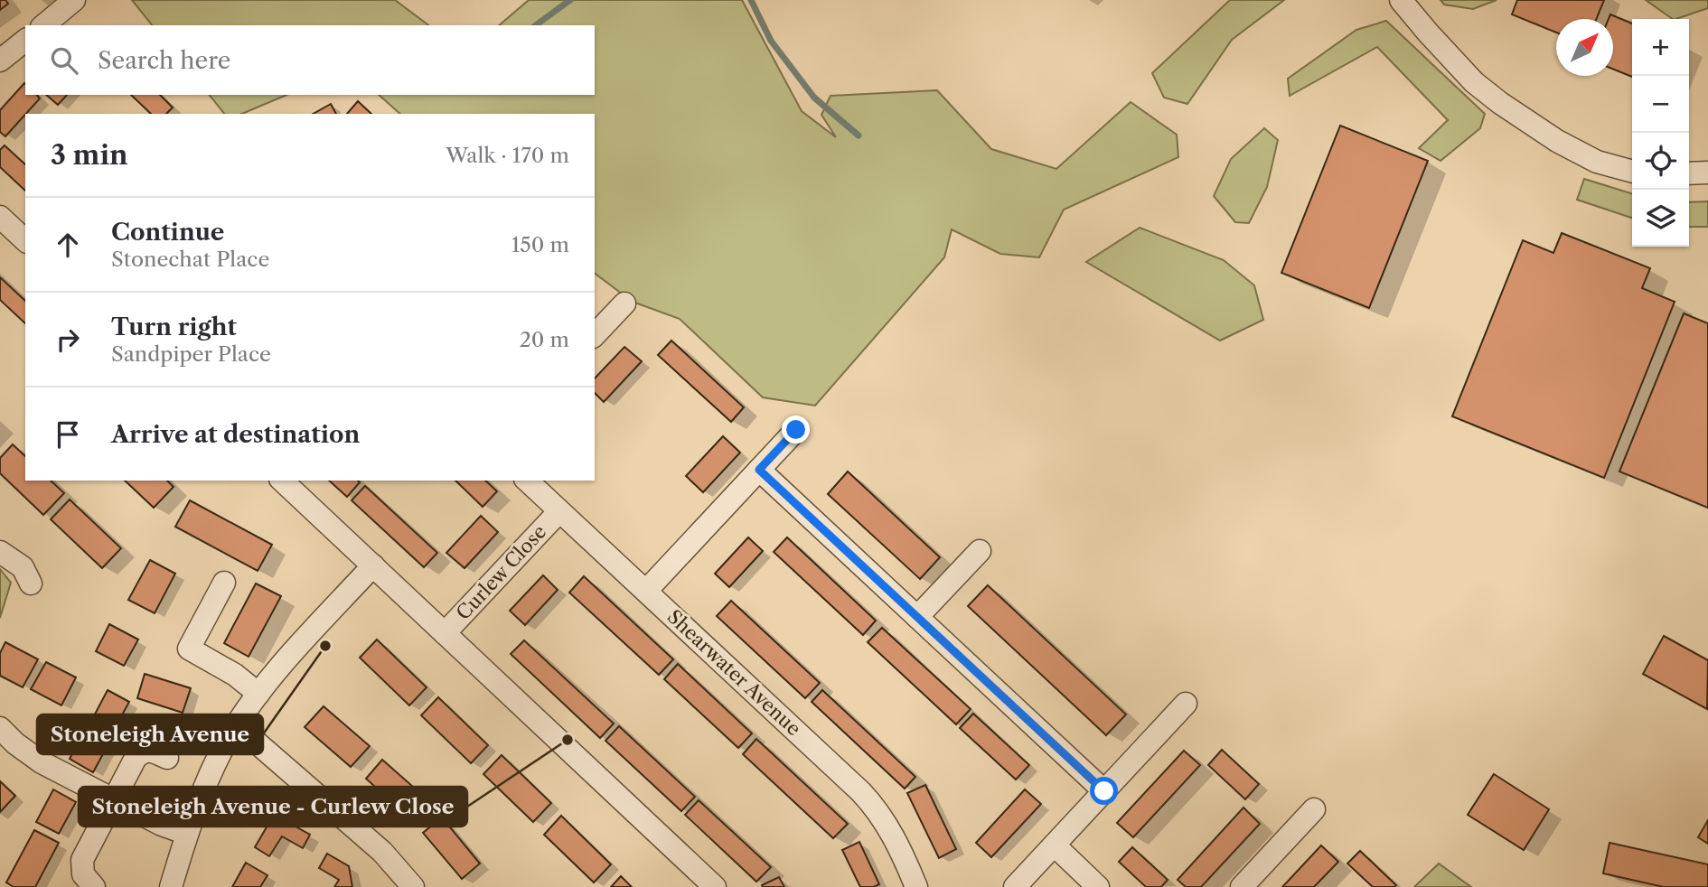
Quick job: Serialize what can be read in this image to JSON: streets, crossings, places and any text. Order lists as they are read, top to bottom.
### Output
{
  "streets": {
    "street": ["Curlew Close", "Shearwater Avenue"]
  },
  "crossings": [
    ["Curlew Close", "Shearwater Avenue"]
  ],
  "places": ["Stoneleigh Avenue", "Stoneleigh Avenue - Curlew Close"],
  "north": "top right",
  "page": {
    "map_buttons": ["+", "−"],
    "search": "Search here",
    "heading": ["3 min", "Walk · 170 m"],
    "list": [
      ["Continue", "Stonechat Place", "150 m"],
      ["Turn right", "Sandpiper Place", "20 m"],
      "Arrive at destination"
    ]
  }
}
